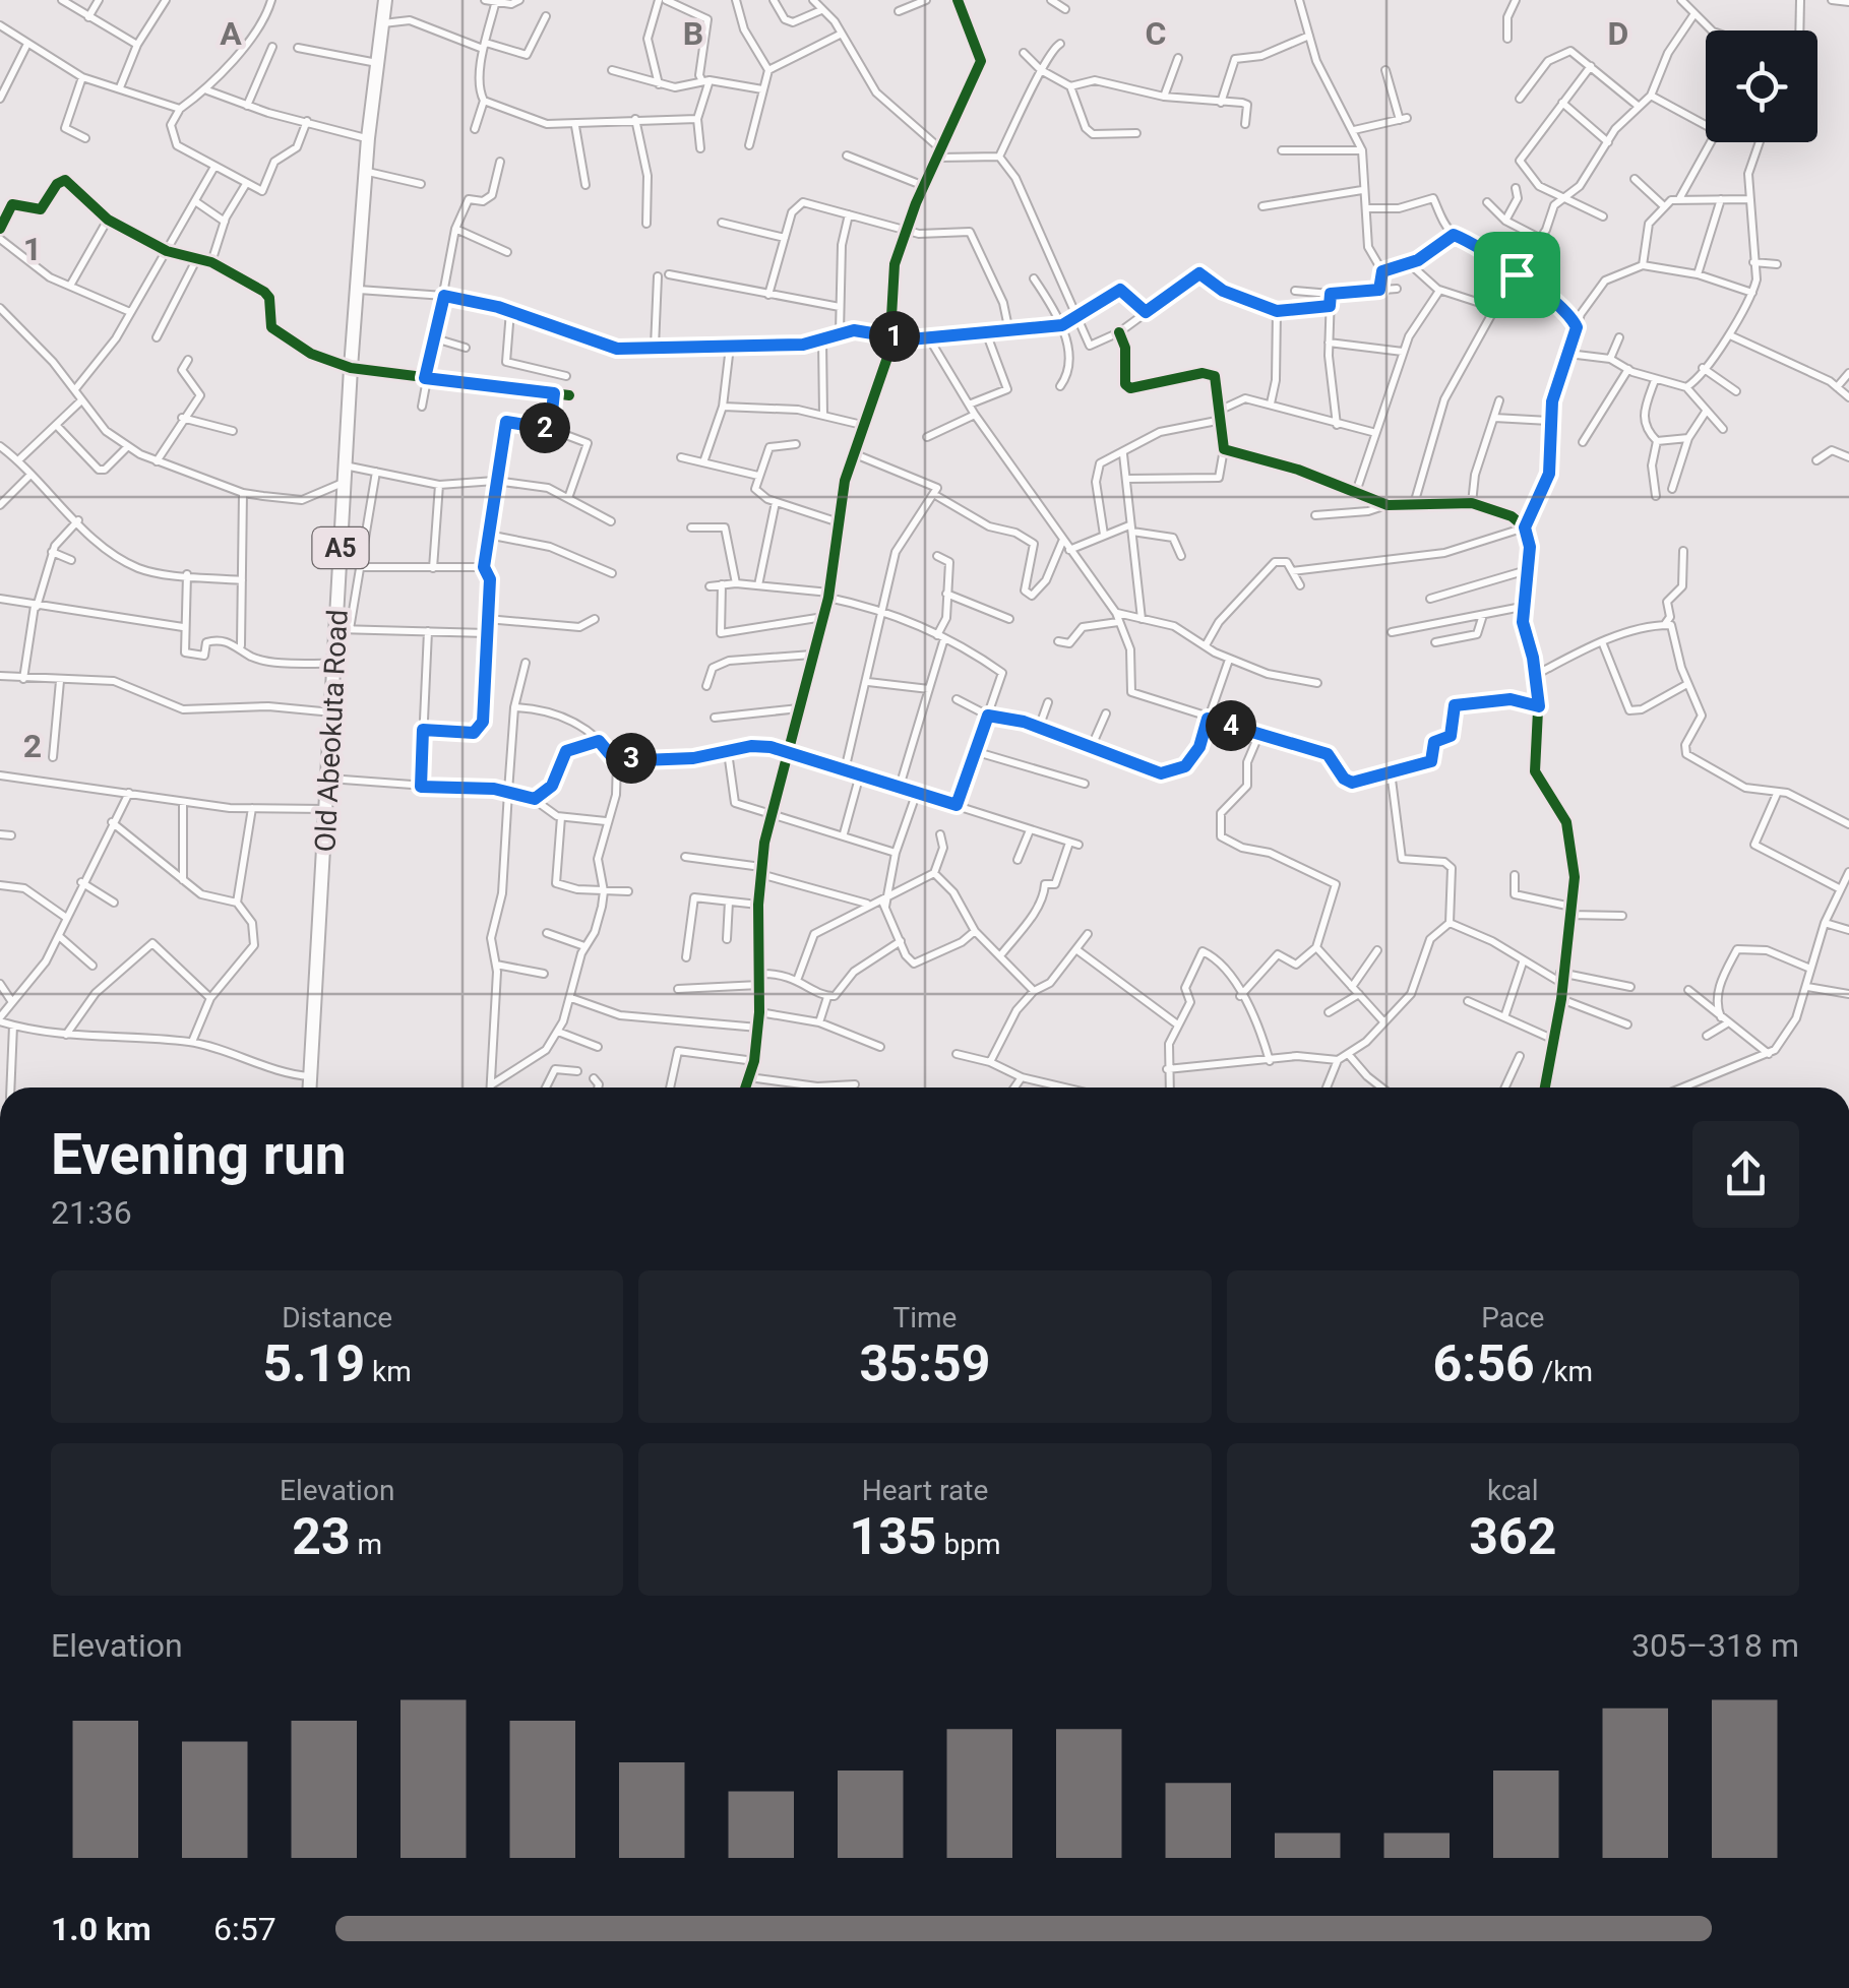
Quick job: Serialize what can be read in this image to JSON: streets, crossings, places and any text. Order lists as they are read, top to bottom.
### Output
{
  "streets": {
    "highway": ["A5", "Old Abeokuta Road"]
  },
  "page": {
    "pins": [
      "1",
      "2",
      "4",
      "3"
    ],
    "heading": ["Evening run", "21:36"],
    "stats": [
      ["Distance", "5.19 km"],
      ["Time", "35:59"],
      ["Pace", "6:56 /km"],
      ["Elevation", "23 m"],
      ["Heart rate", "135 bpm"],
      ["kcal", "362"]
    ],
    "chart": ["Elevation", "305–318 m"],
    "list": [
      {
        "name": "1.0 km",
        "note": "6:57"
      }
    ]
  },
  "grid": {
    "columns": [
      "A",
      "B",
      "C",
      "D"
    ],
    "rows": ["1", "2"]
  }
}
